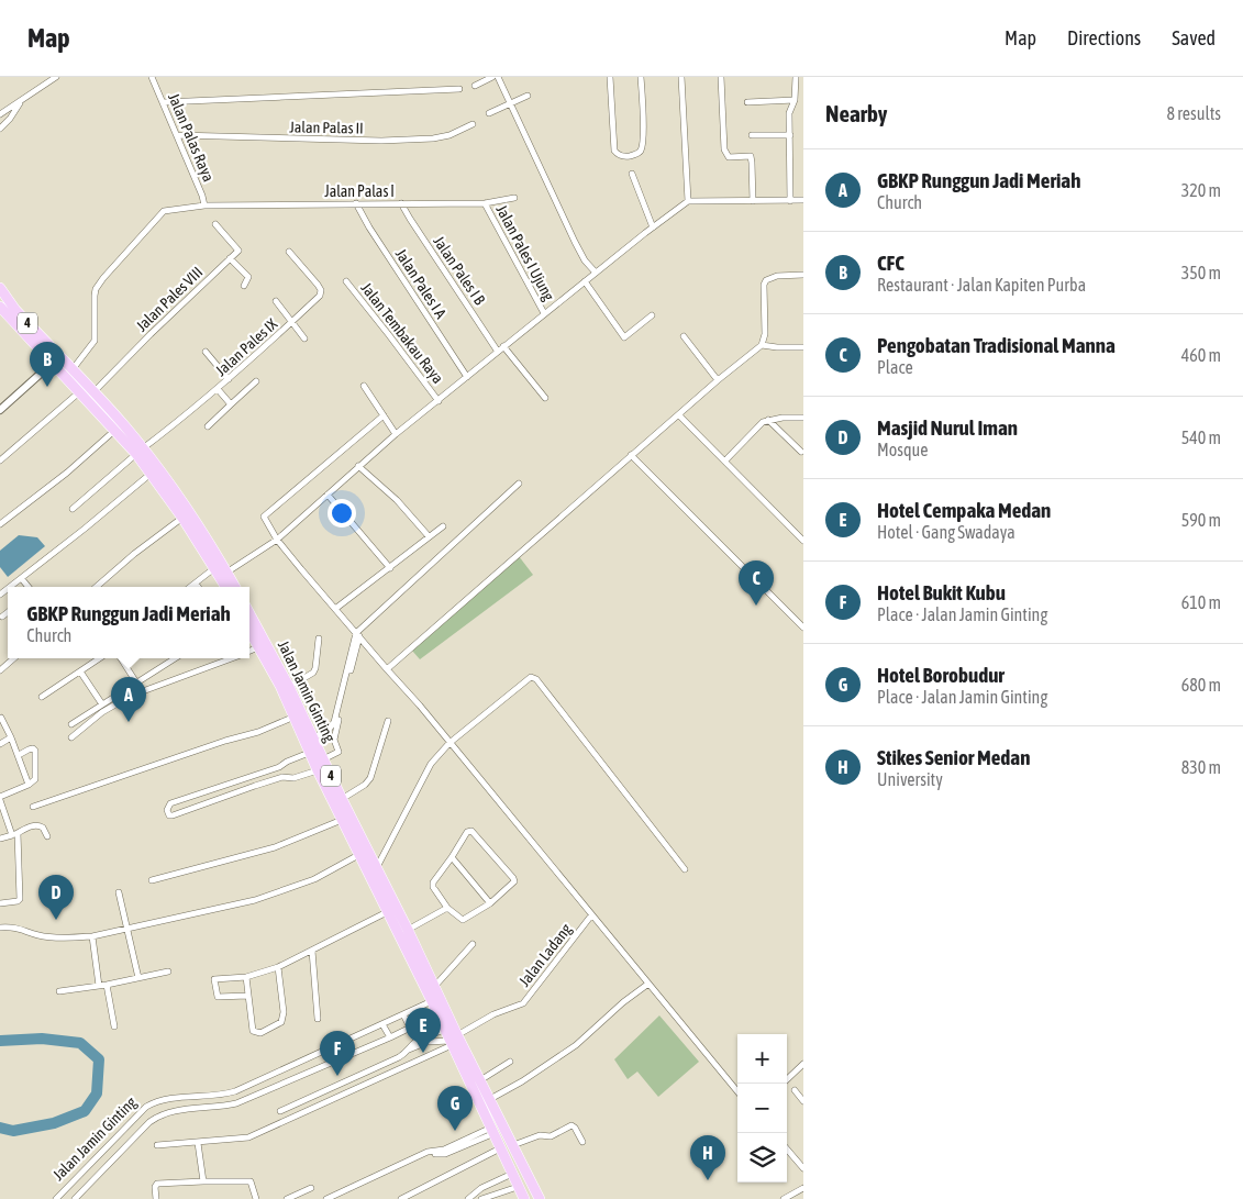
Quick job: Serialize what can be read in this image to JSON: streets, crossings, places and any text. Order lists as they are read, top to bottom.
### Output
{
  "streets": {
    "highway": ["4", "Jalan Jamin Ginting"],
    "street": [
      "Jalan Palas II",
      "Jalan Palas Raya",
      "Jalan Palas I",
      "Jalan Pales I Ujung",
      "Jalan Pales I B",
      "Jalan Pales I A",
      "Jalan Pales VIII",
      "Jalan Tembakau Raya",
      "Jalan Pales IX",
      "Jalan Ladang"
    ]
  },
  "crossings": [
    ["Jalan Palas II", "Jalan Palas Raya"],
    ["Jalan Palas Raya", "Jalan Palas I"],
    ["Jalan Palas Raya", "4"],
    ["Jalan Palas I", "Jalan Pales I Ujung"],
    ["Jalan Palas I", "Jalan Pales I B"],
    ["Jalan Palas I", "Jalan Pales I A"],
    ["Jalan Pales VIII", "4"],
    ["4", "Jalan Pales IX"],
    ["Jalan Jamin Ginting", "Jalan Ladang"]
  ],
  "page": {
    "header": "Map",
    "nav": ["Map", "Directions", "Saved"],
    "heading": ["Nearby", "8 results"],
    "list": [
      {
        "mark": "A",
        "name": "GBKP Runggun Jadi Meriah",
        "note": "Church",
        "value": "320 m"
      },
      {
        "mark": "B",
        "name": "CFC",
        "note": "Restaurant · Jalan Kapiten Purba",
        "value": "350 m"
      },
      {
        "mark": "C",
        "name": "Pengobatan Tradisional Manna",
        "note": "Place",
        "value": "460 m"
      },
      {
        "mark": "D",
        "name": "Masjid Nurul Iman",
        "note": "Mosque",
        "value": "540 m"
      },
      {
        "mark": "E",
        "name": "Hotel Cempaka Medan",
        "note": "Hotel · Gang Swadaya",
        "value": "590 m"
      },
      {
        "mark": "F",
        "name": "Hotel Bukit Kubu",
        "note": "Place · Jalan Jamin Ginting",
        "value": "610 m"
      },
      {
        "mark": "G",
        "name": "Hotel Borobudur",
        "note": "Place · Jalan Jamin Ginting",
        "value": "680 m"
      },
      {
        "mark": "H",
        "name": "Stikes Senior Medan",
        "note": "University",
        "value": "830 m"
      }
    ],
    "pins": [
      "B",
      "C",
      "A",
      "D",
      "E",
      "F",
      "G",
      "H"
    ],
    "popup": ["GBKP Runggun Jadi Meriah", "Church"],
    "map_buttons": ["+", "−"]
  }
}
